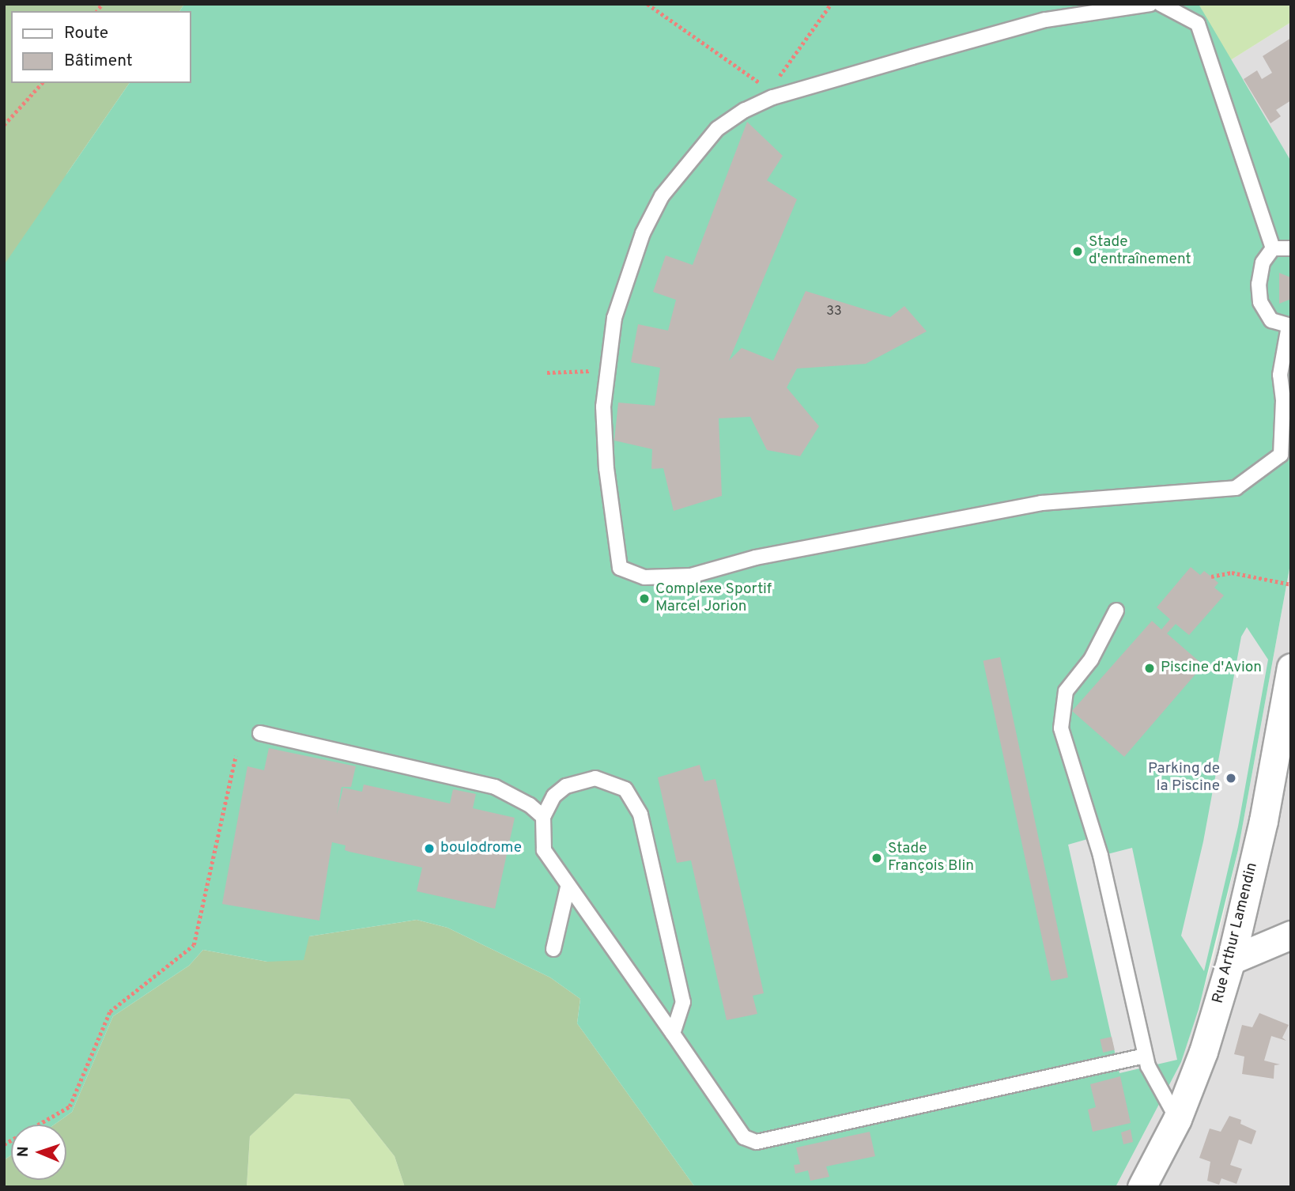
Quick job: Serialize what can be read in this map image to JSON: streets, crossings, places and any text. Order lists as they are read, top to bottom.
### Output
{
  "streets": {
    "street": ["Rue Arthur Lamendin"]
  },
  "places": [
    "Stade d'entraînement",
    "Complexe Sportif Marcel Jorion",
    "Piscine d'Avion",
    "Parking de la Piscine",
    "boulodrome",
    "Stade François Blin"
  ],
  "house_numbers": ["33"],
  "legend": ["Route", "Bâtiment"],
  "north": "left"
}
